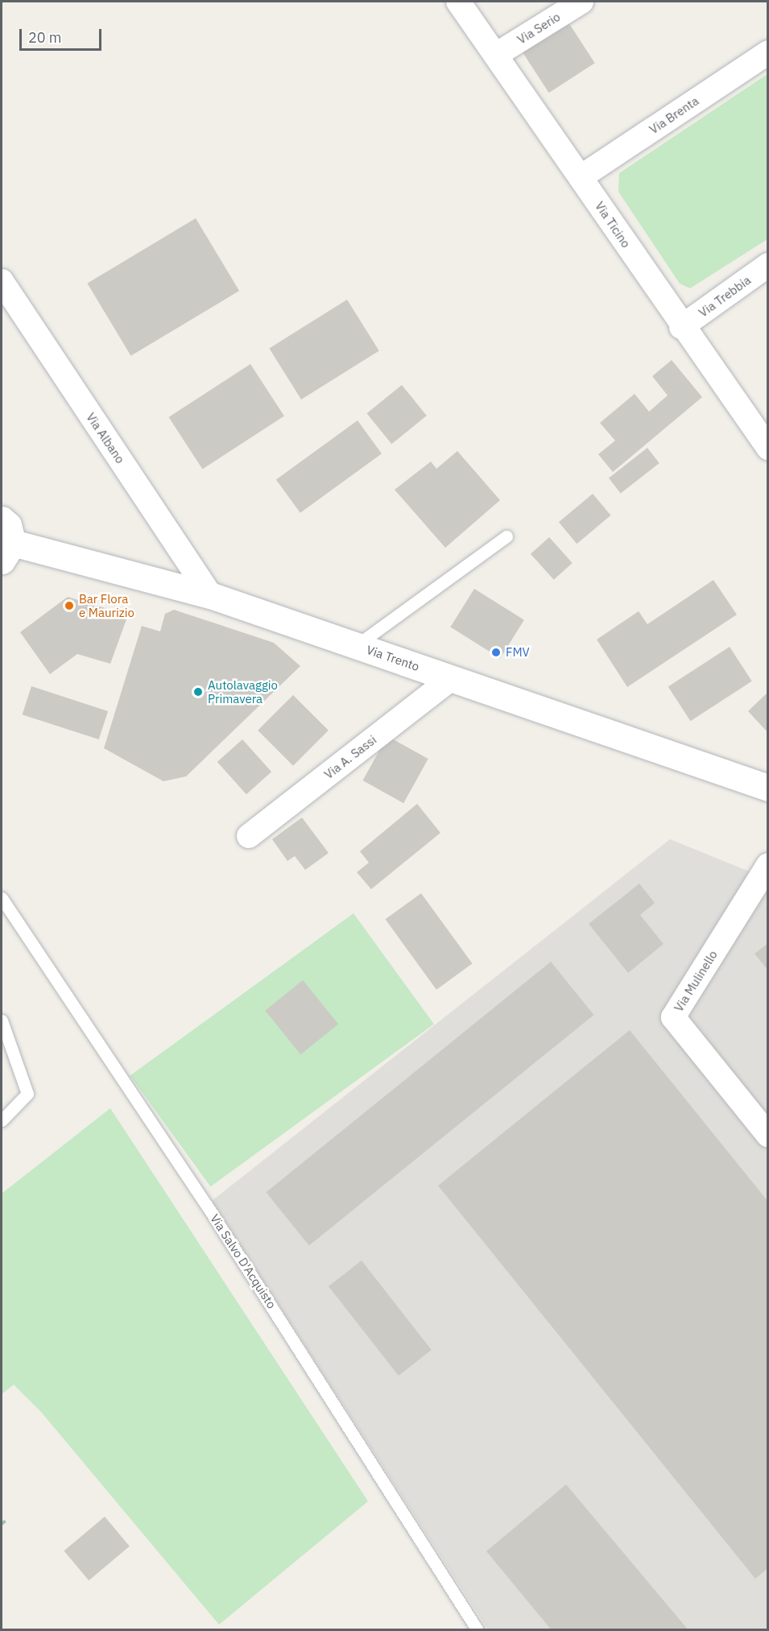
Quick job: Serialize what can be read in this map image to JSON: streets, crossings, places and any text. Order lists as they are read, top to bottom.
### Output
{
  "streets": {
    "street": [
      "Via Serio",
      "Via Brenta",
      "Via Ticino",
      "Via Trebbia",
      "Via Albano",
      "Via Trento",
      "Via A. Sassi",
      "Via Mulinello"
    ],
    "lane": ["Via Salvo D'Acquisto"]
  },
  "crossings": [
    ["Via Serio", "Via Ticino"],
    ["Via Brenta", "Via Ticino"],
    ["Via Ticino", "Via Trebbia"],
    ["Via Albano", "Via Trento"],
    ["Via Trento", "Via A. Sassi"]
  ],
  "places": ["Bar Flora e Maurizio", "FMV", "Autolavaggio Primavera"],
  "scale_bar": "20 m"
}
